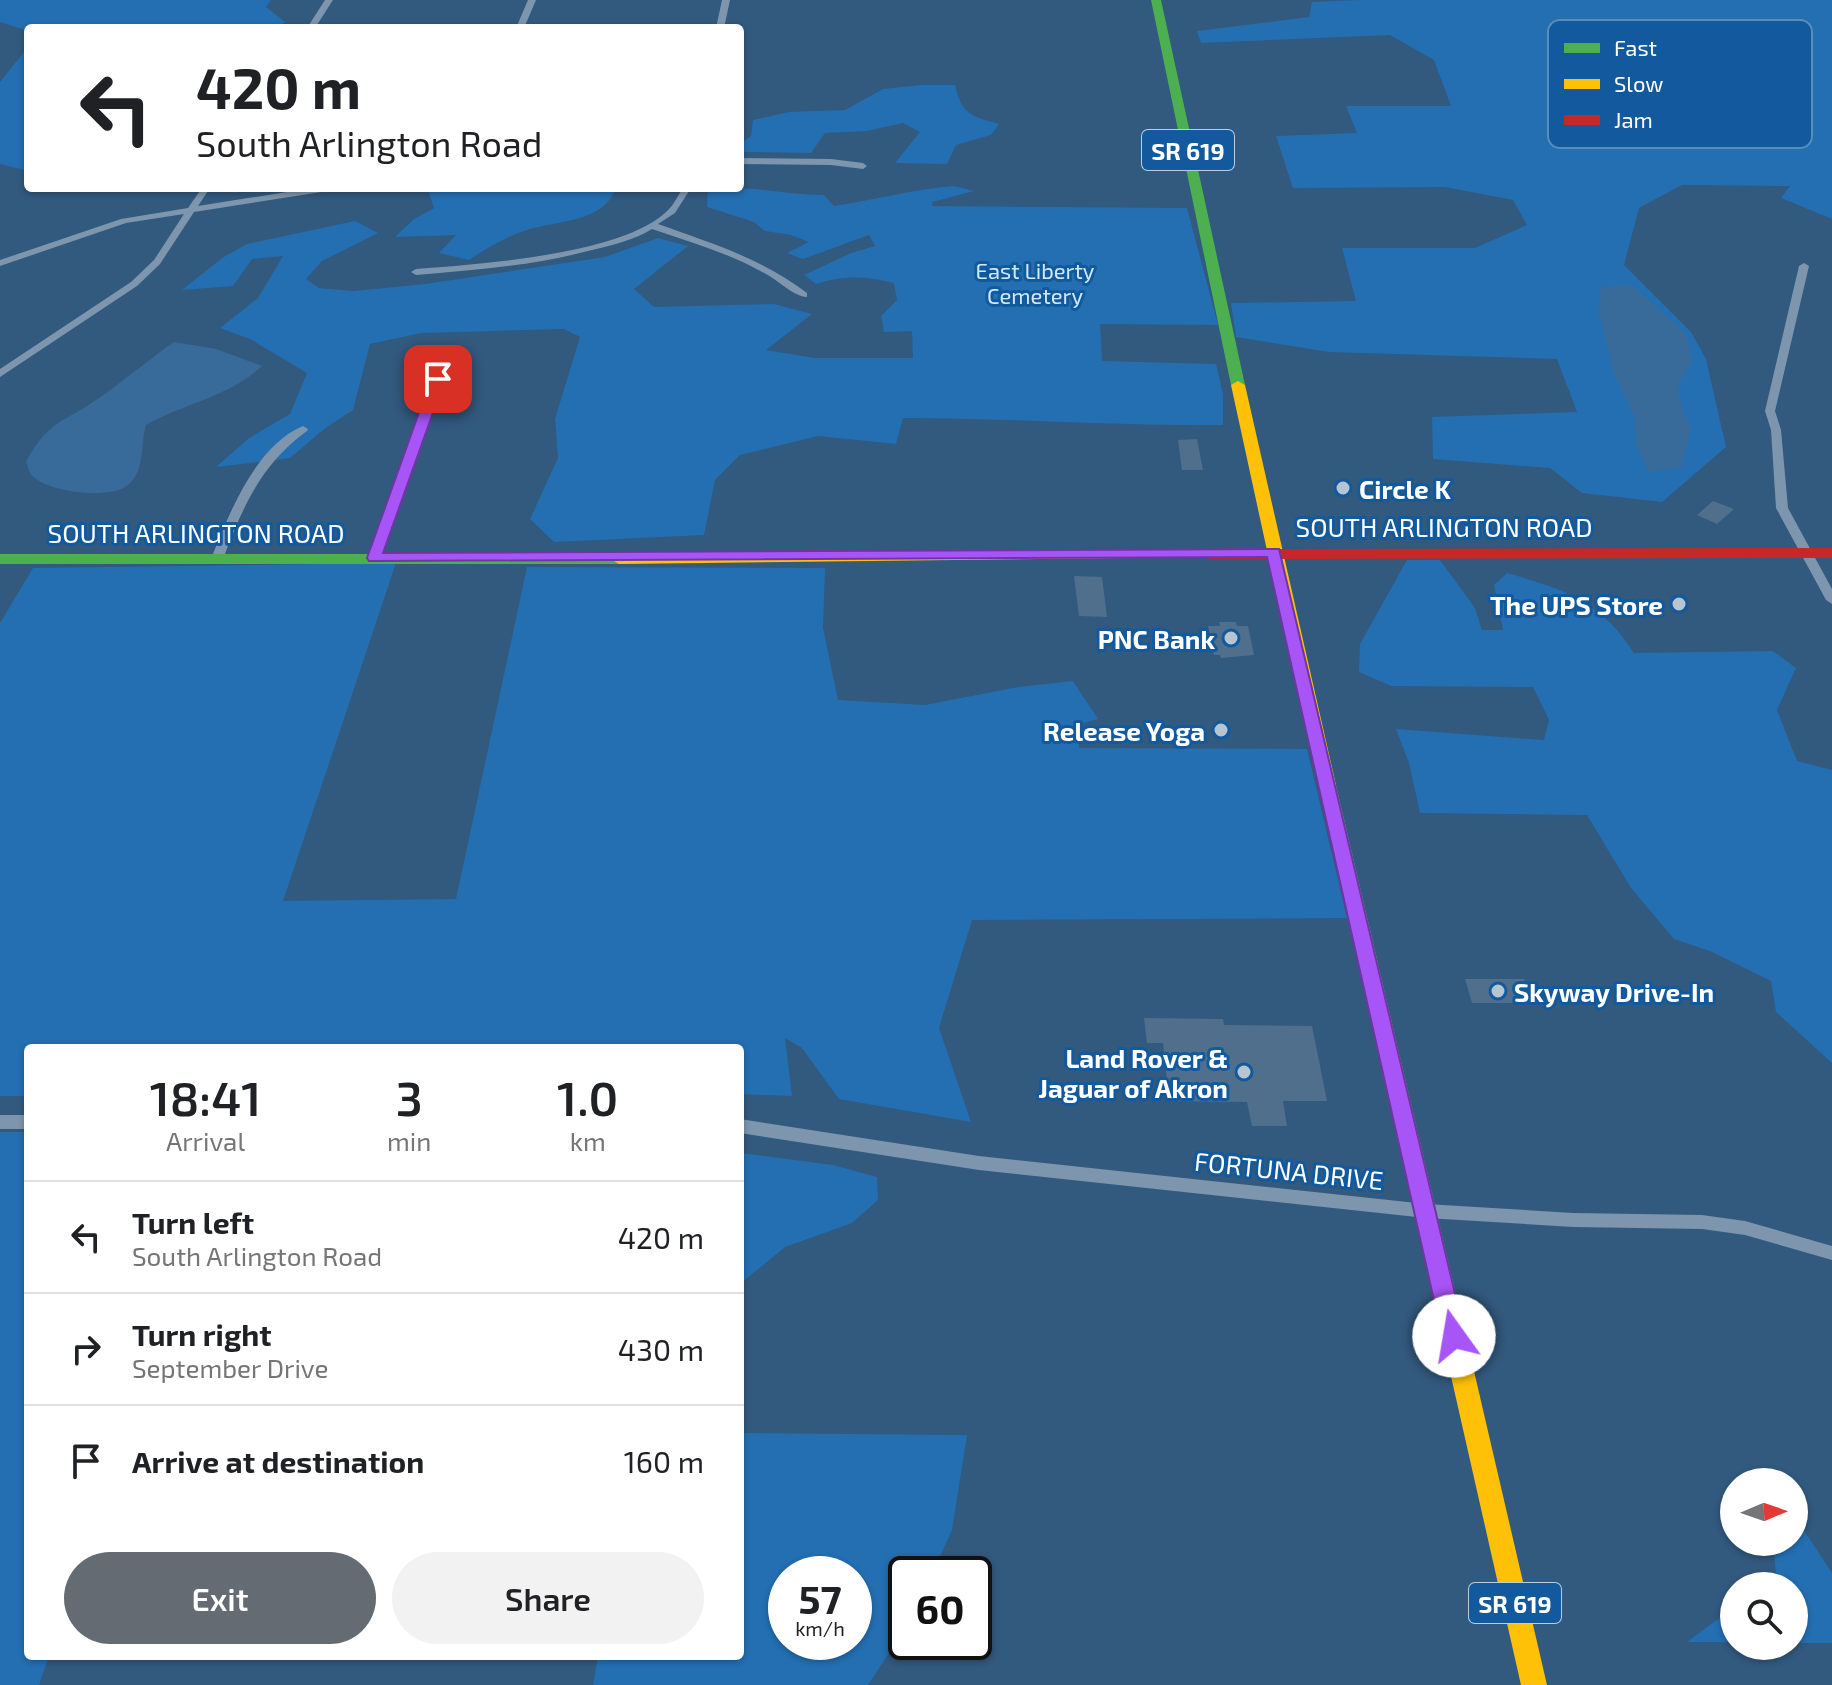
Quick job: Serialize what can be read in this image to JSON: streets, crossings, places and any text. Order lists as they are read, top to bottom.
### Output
{
  "streets": {
    "main road": ["SR 619", "SOUTH ARLINGTON ROAD"],
    "street": ["FORTUNA DRIVE"]
  },
  "crossings": [
    ["SR 619", "SOUTH ARLINGTON ROAD"],
    ["SR 619", "FORTUNA DRIVE"]
  ],
  "parks": ["East Liberty Cemetery"],
  "places": [
    "Circle K",
    "The UPS Store",
    "PNC Bank",
    "Release Yoga",
    "Skyway Drive-In",
    "Land Rover & Jaguar of Akron"
  ],
  "legend": ["Fast", "Slow", "Jam"],
  "north": "right",
  "page": {
    "turn": ["420 m", "South Arlington Road"],
    "eta": [
      "18:41",
      "Arrival",
      "3",
      "min",
      "1.0",
      "km"
    ],
    "list": [
      {
        "name": "Turn left",
        "note": "South Arlington Road",
        "value": "420 m"
      },
      {
        "name": "Turn right",
        "note": "September Drive",
        "value": "430 m"
      },
      {
        "name": "Arrive at destination",
        "value": "160 m"
      }
    ],
    "buttons": ["Exit", "Share"],
    "speed": "57 km/h",
    "limit": "60"
  }
}
